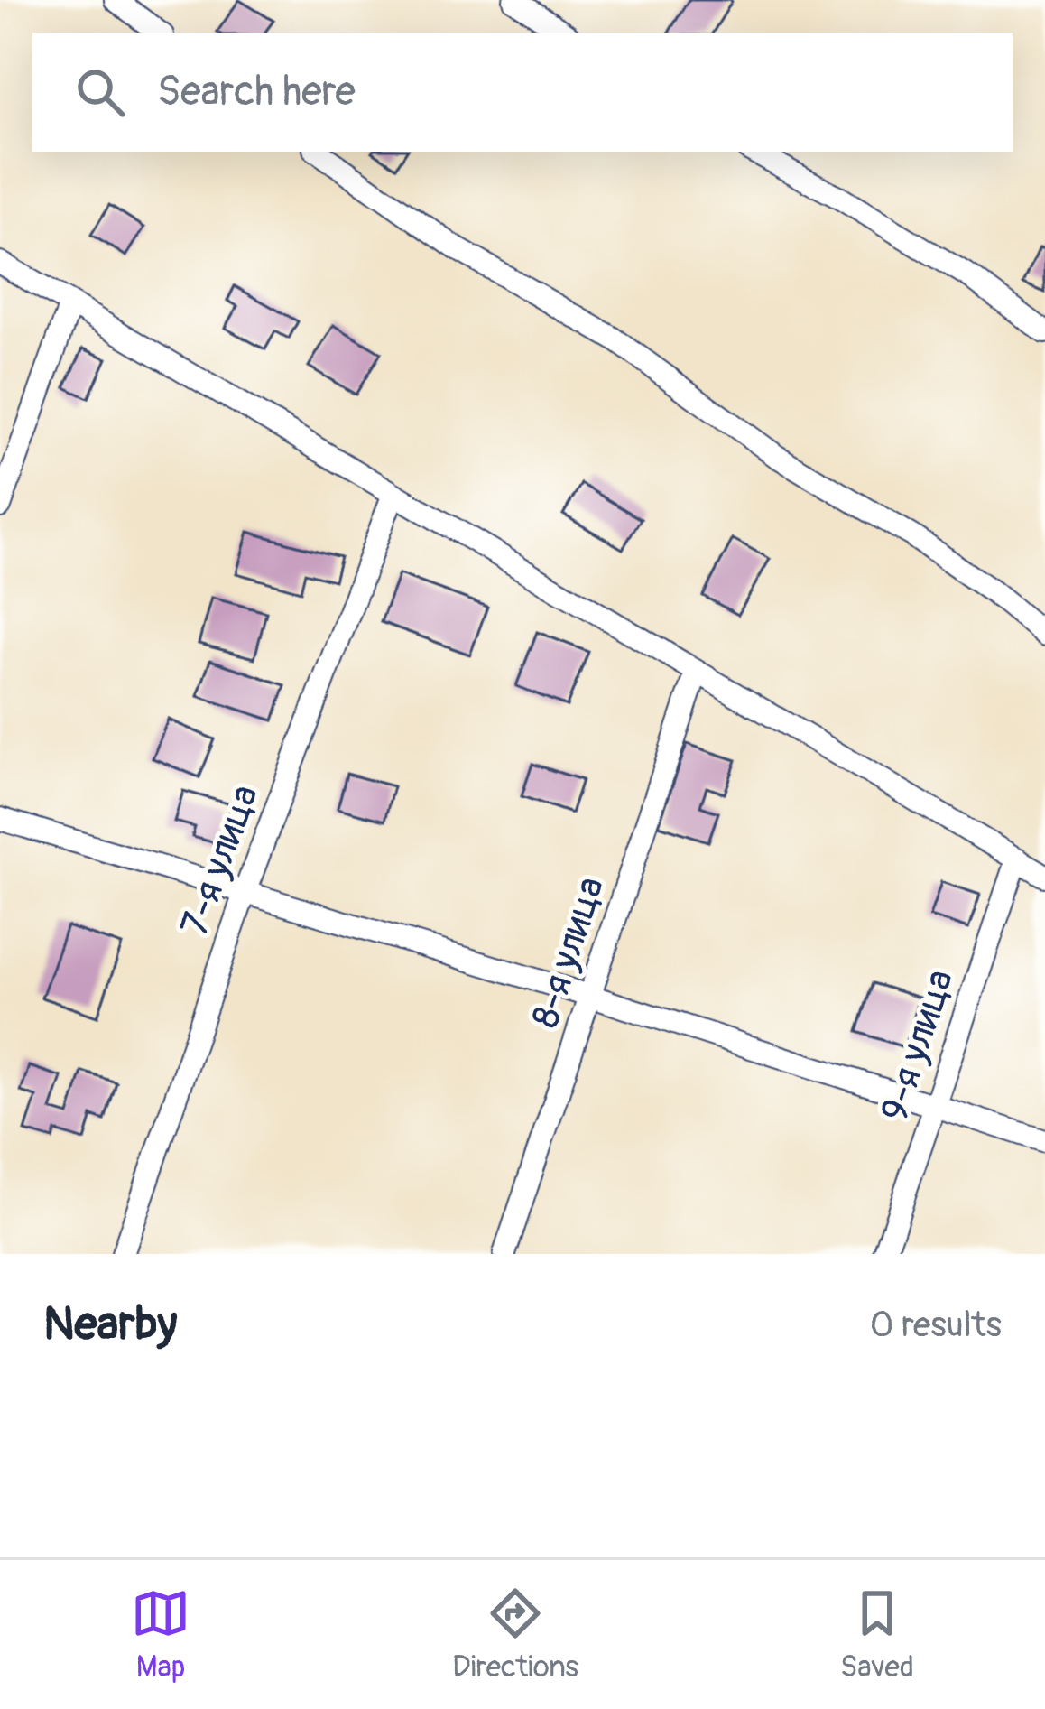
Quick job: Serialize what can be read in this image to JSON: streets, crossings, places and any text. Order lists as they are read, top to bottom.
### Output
{
  "streets": {
    "street": ["7-я улица", "8-я улица", "9-я улица"]
  },
  "page": {
    "search": "Search here",
    "heading": ["Nearby", "0 results"],
    "nav": ["Map", "Directions", "Saved"]
  }
}
